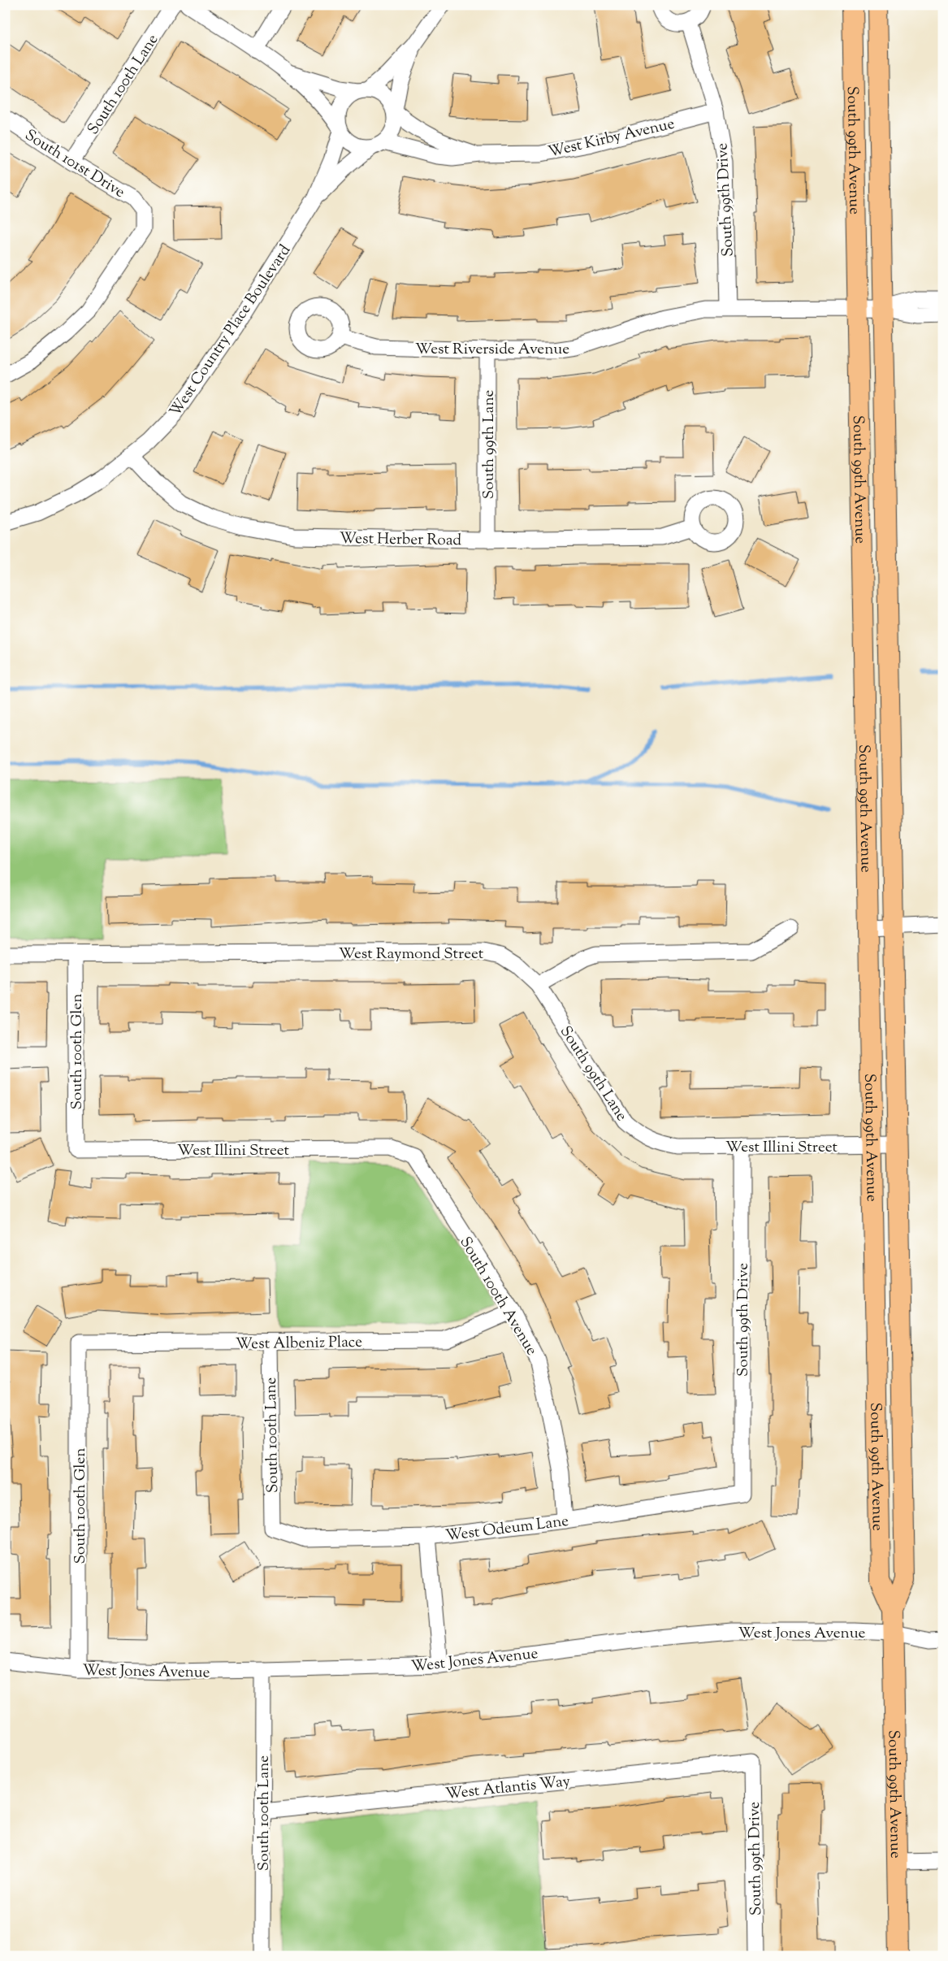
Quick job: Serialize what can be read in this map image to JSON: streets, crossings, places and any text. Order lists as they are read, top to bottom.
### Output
{
  "streets": {
    "main road": ["South 99th Avenue"],
    "street": [
      "South 100th Lane",
      "West Kirby Avenue",
      "South 101st Drive",
      "South 99th Drive",
      "West Country Place Boulevard",
      "West Riverside Avenue",
      "South 99th Lane",
      "West Herber Road",
      "West Raymond Street",
      "South 100th Glen",
      "West Illini Street",
      "South 100th Avenue",
      "West Albeniz Place",
      "West Odeum Lane",
      "West Jones Avenue",
      "West Atlantis Way"
    ]
  },
  "crossings": [
    ["South 100th Lane", "South 101st Drive"],
    ["South 100th Lane", "West Albeniz Place"],
    ["South 100th Lane", "West Odeum Lane"],
    ["South 100th Lane", "West Jones Avenue"],
    ["South 100th Lane", "West Atlantis Way"],
    ["West Kirby Avenue", "South 99th Drive"],
    ["West Kirby Avenue", "West Country Place Boulevard"],
    ["South 99th Avenue", "West Riverside Avenue"],
    ["South 99th Avenue", "West Illini Street"],
    ["South 99th Avenue", "West Jones Avenue"],
    ["South 99th Drive", "West Riverside Avenue"],
    ["South 99th Drive", "West Illini Street"],
    ["South 99th Drive", "West Odeum Lane"],
    ["South 99th Drive", "West Atlantis Way"],
    ["West Country Place Boulevard", "West Herber Road"],
    ["West Riverside Avenue", "South 99th Lane"],
    ["South 99th Lane", "West Herber Road"],
    ["South 99th Lane", "West Raymond Street"],
    ["South 99th Lane", "West Illini Street"],
    ["West Raymond Street", "South 100th Glen"],
    ["South 100th Glen", "West Illini Street"],
    ["South 100th Glen", "West Albeniz Place"],
    ["South 100th Glen", "West Jones Avenue"],
    ["West Illini Street", "South 100th Avenue"],
    ["South 100th Avenue", "West Albeniz Place"],
    ["South 100th Avenue", "West Odeum Lane"]
  ]
}
